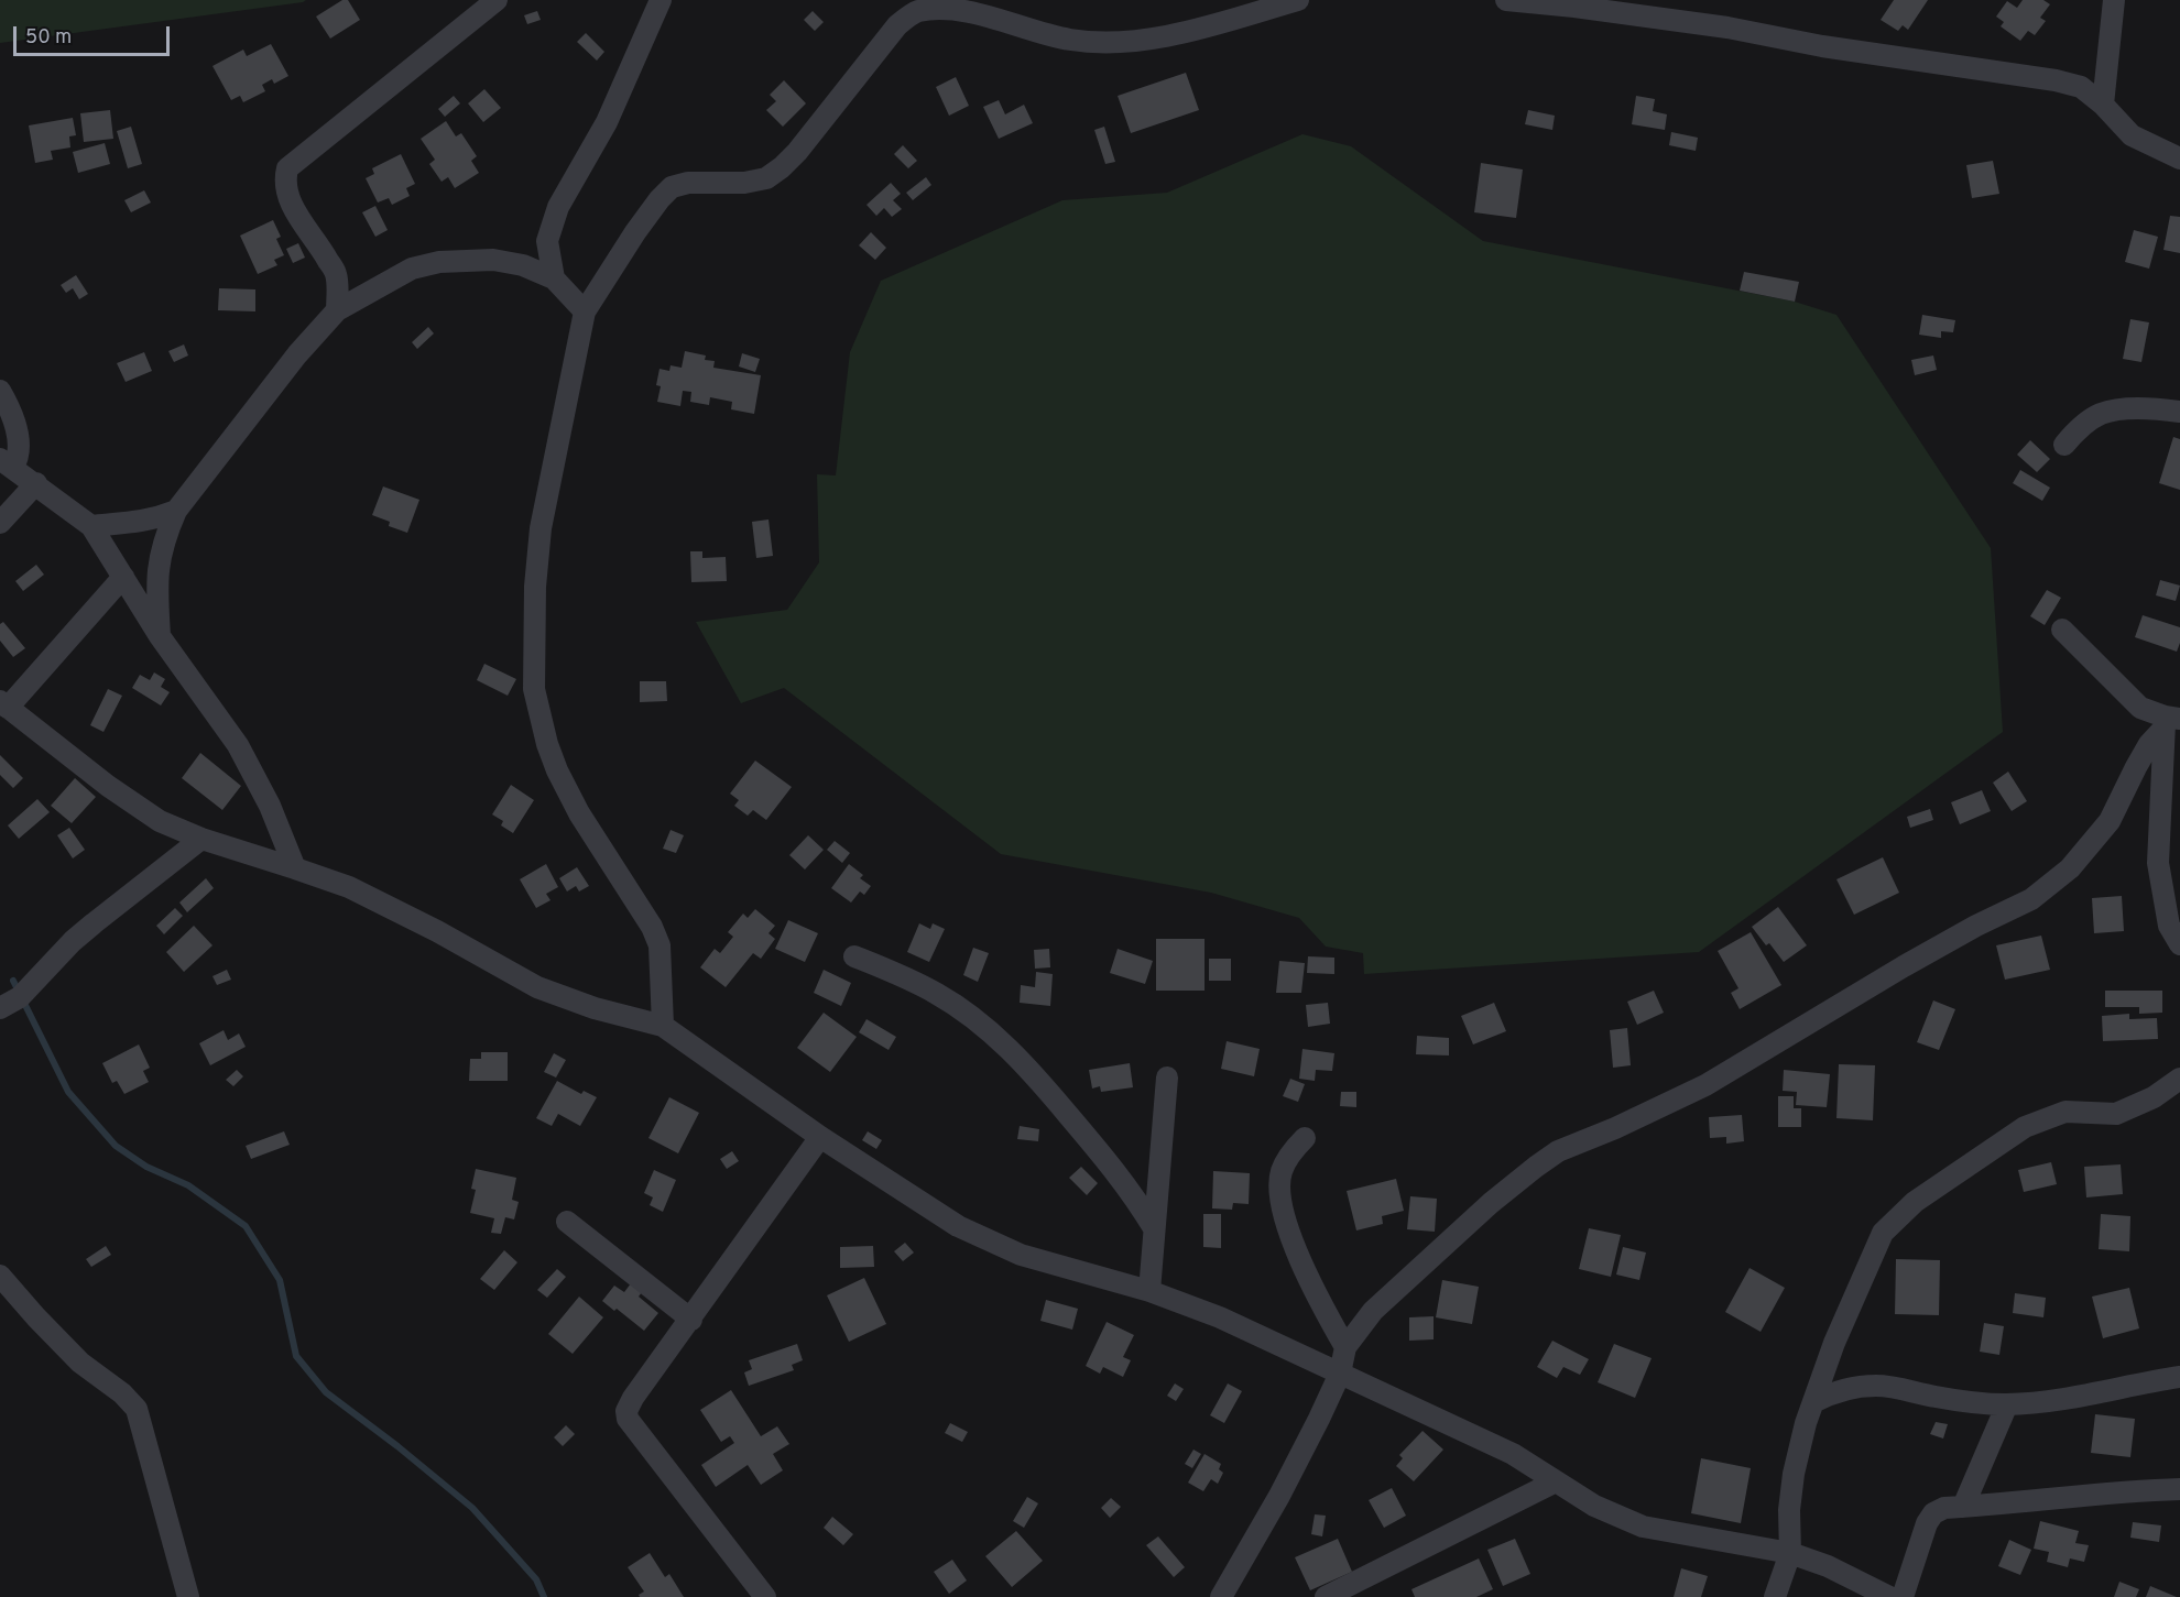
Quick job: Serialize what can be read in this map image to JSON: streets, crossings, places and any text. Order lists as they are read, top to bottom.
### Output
{
  "scale_bar": "50 m"
}
